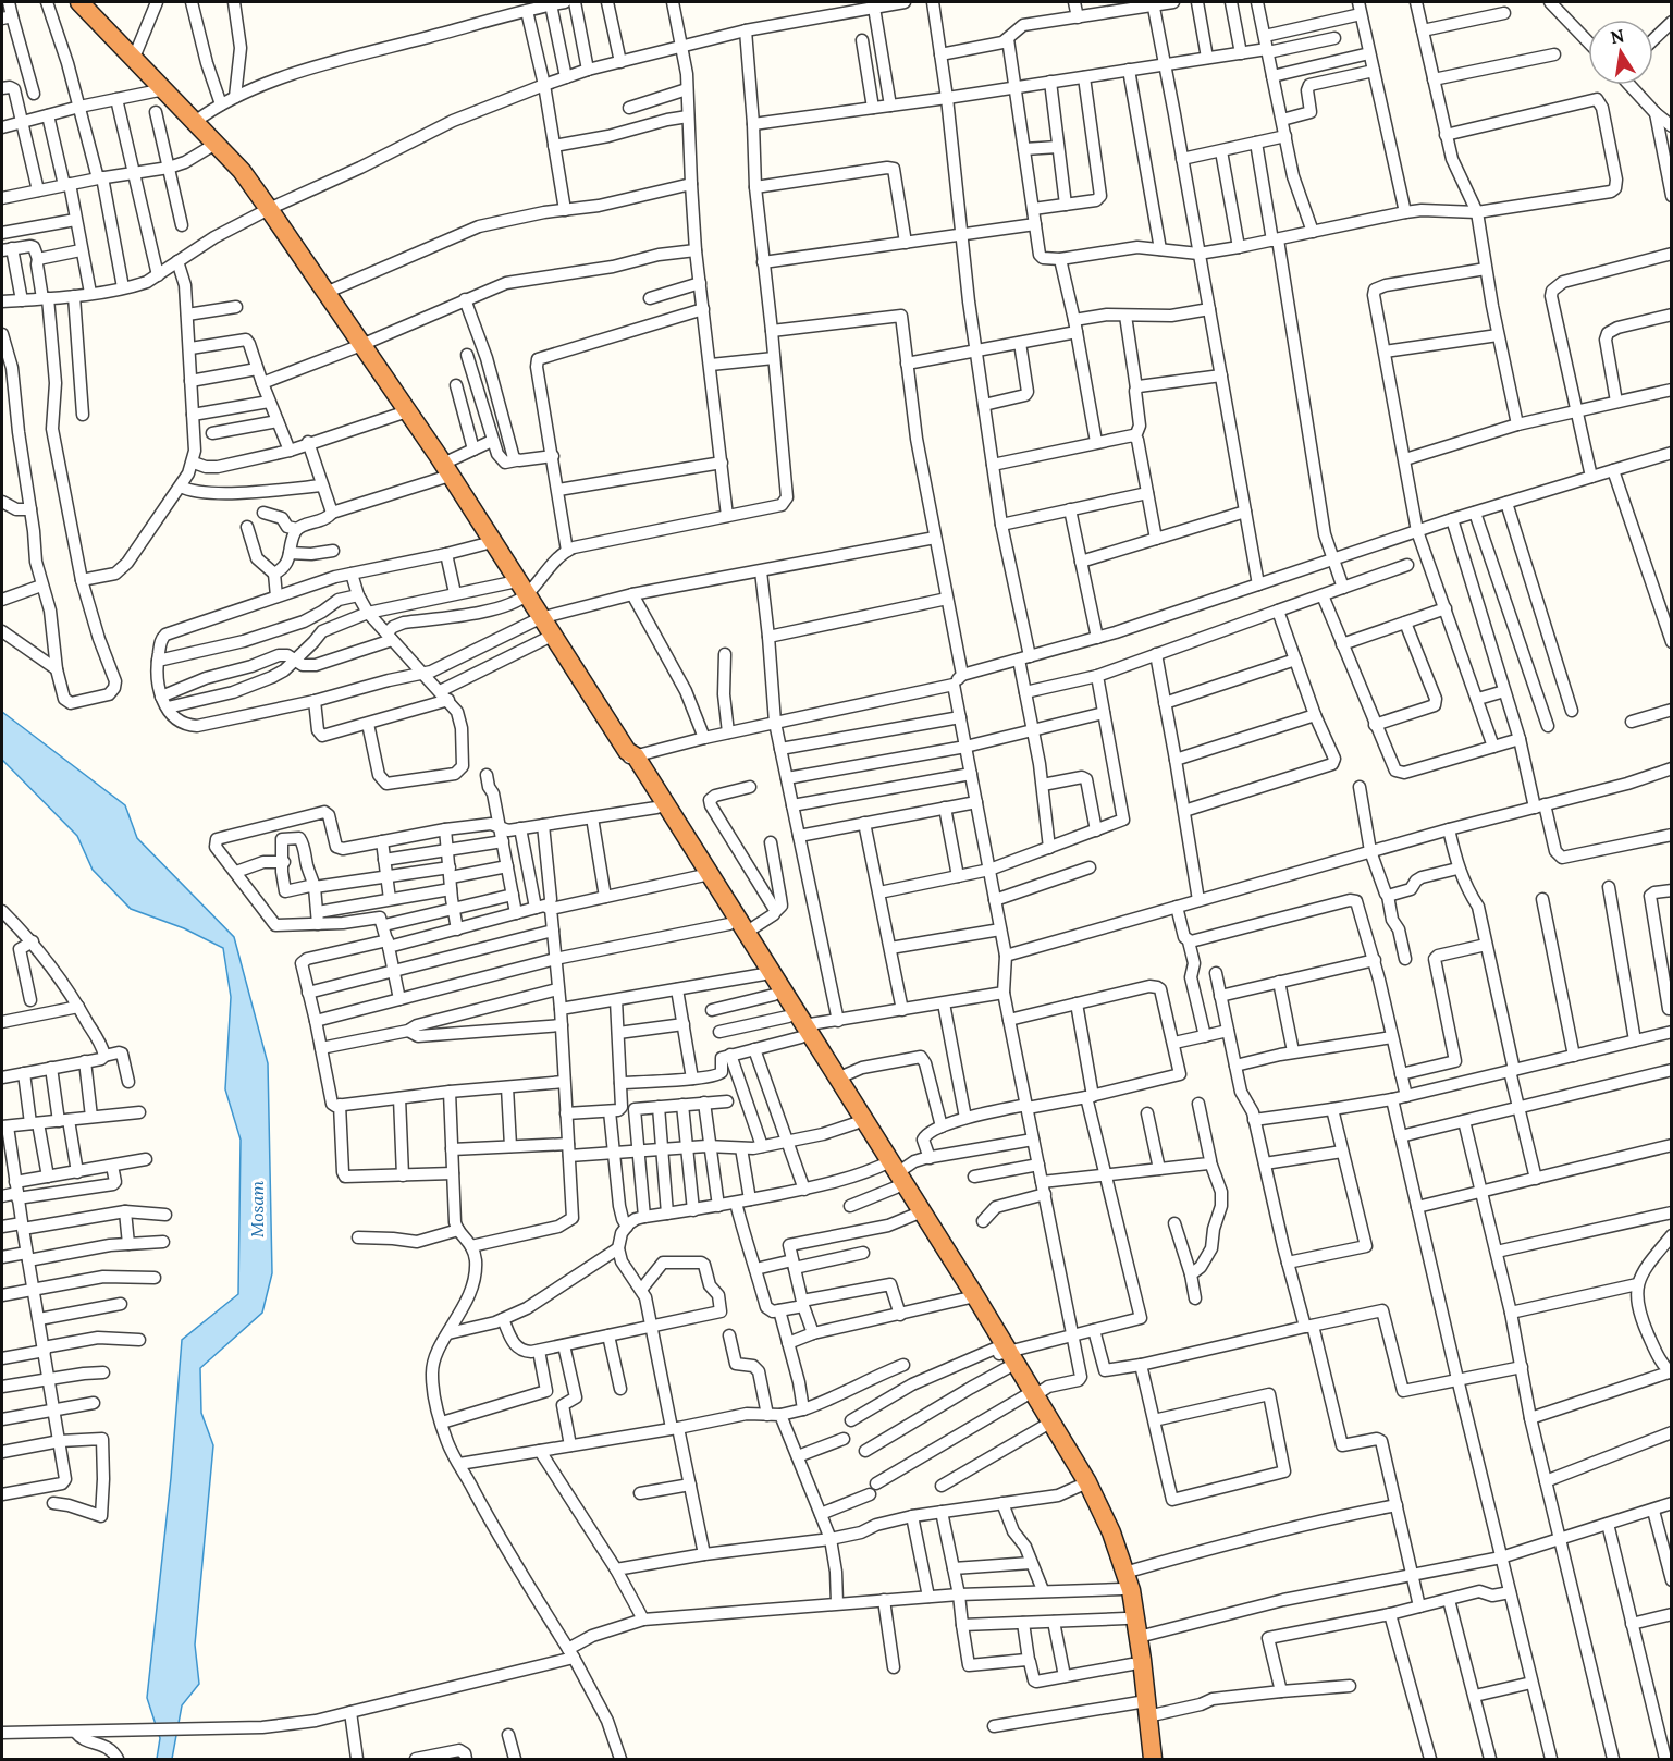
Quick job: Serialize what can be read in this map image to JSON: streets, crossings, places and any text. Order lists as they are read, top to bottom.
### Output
{
  "water": ["Mosam"],
  "north": "top"
}
